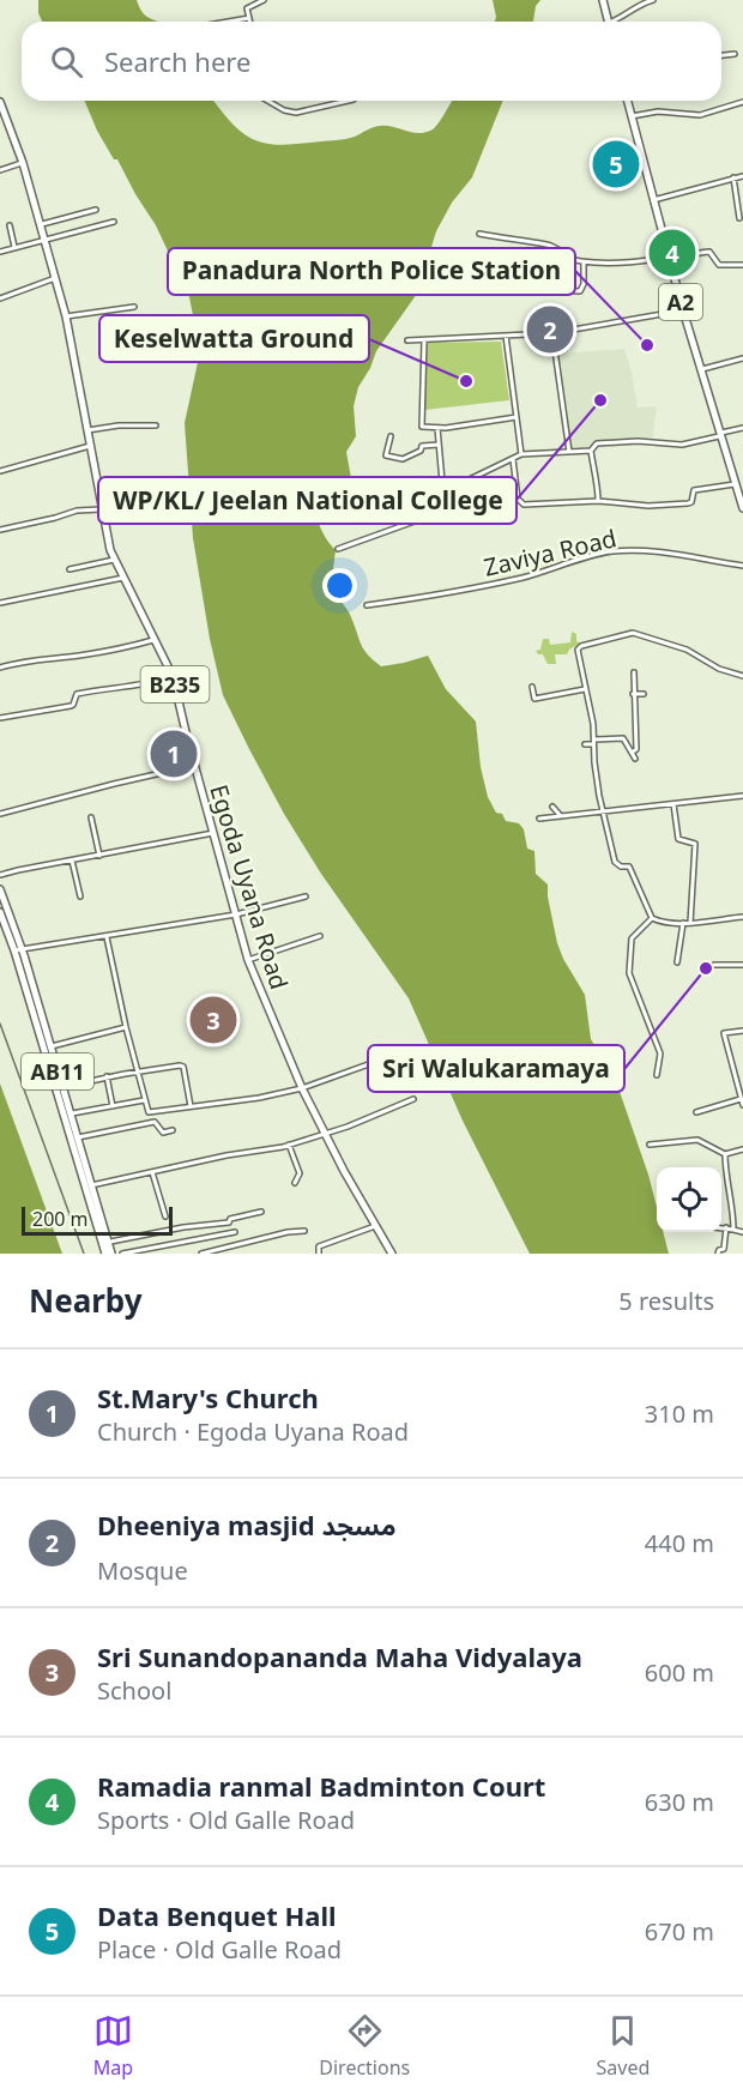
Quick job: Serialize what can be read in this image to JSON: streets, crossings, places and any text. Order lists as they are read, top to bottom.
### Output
{
  "streets": {
    "main road": [
      "A2",
      "B235",
      "Egoda Uyana Road",
      "AB11"
    ],
    "street": ["Zaviya Road"]
  },
  "places": [
    "Panadura North Police Station",
    "Keselwatta Ground",
    "WP/KL/ Jeelan National College",
    "Sri Walukaramaya"
  ],
  "scale_bar": "200 m",
  "page": {
    "search": "Search here",
    "pins": [
      "5",
      "4",
      "2",
      "1",
      "3"
    ],
    "scale": "200 m",
    "heading": ["Nearby", "5 results"],
    "list": [
      {
        "mark": "1",
        "name": "St.Mary's Church",
        "note": "Church · Egoda Uyana Road",
        "value": "310 m"
      },
      {
        "mark": "2",
        "name": "Dheeniya masjid مسجد",
        "note": "Mosque",
        "value": "440 m"
      },
      {
        "mark": "3",
        "name": "Sri Sunandopananda Maha Vidyalaya",
        "note": "School",
        "value": "600 m"
      },
      {
        "mark": "4",
        "name": "Ramadia ranmal Badminton Court",
        "note": "Sports · Old Galle Road",
        "value": "630 m"
      },
      {
        "mark": "5",
        "name": "Data Benquet Hall",
        "note": "Place · Old Galle Road",
        "value": "670 m"
      }
    ],
    "nav": ["Map", "Directions", "Saved"]
  }
}
